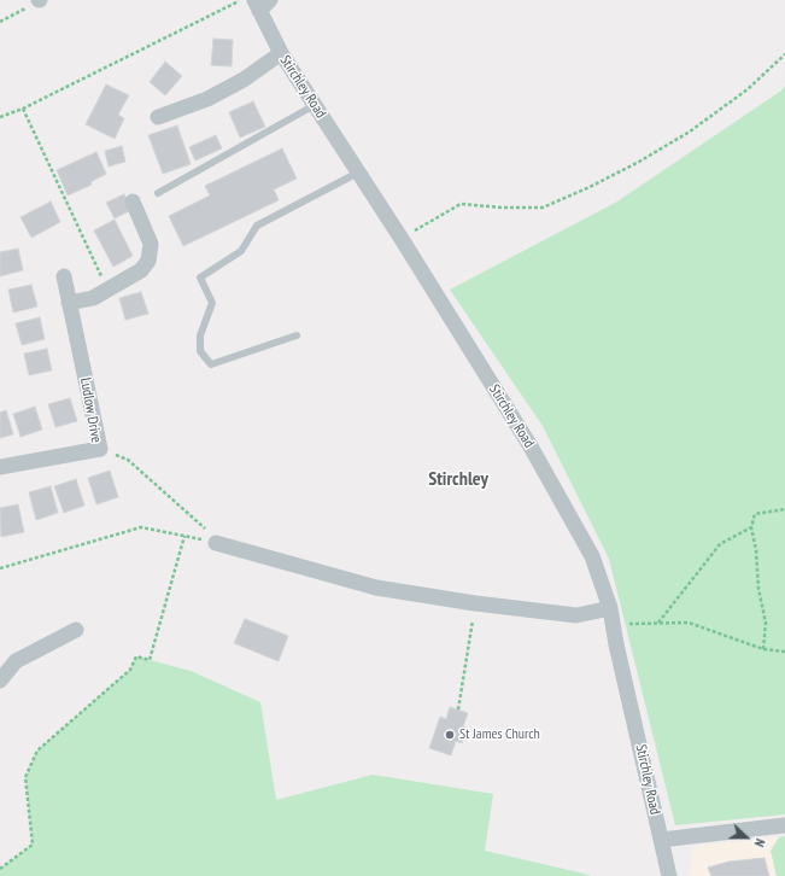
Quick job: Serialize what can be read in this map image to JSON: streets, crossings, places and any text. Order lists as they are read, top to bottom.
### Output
{
  "streets": {
    "street": ["Stirchley Road", "Ludlow Drive"]
  },
  "districts": ["Stirchley"],
  "places": ["St James Church"],
  "north": "right"
}
